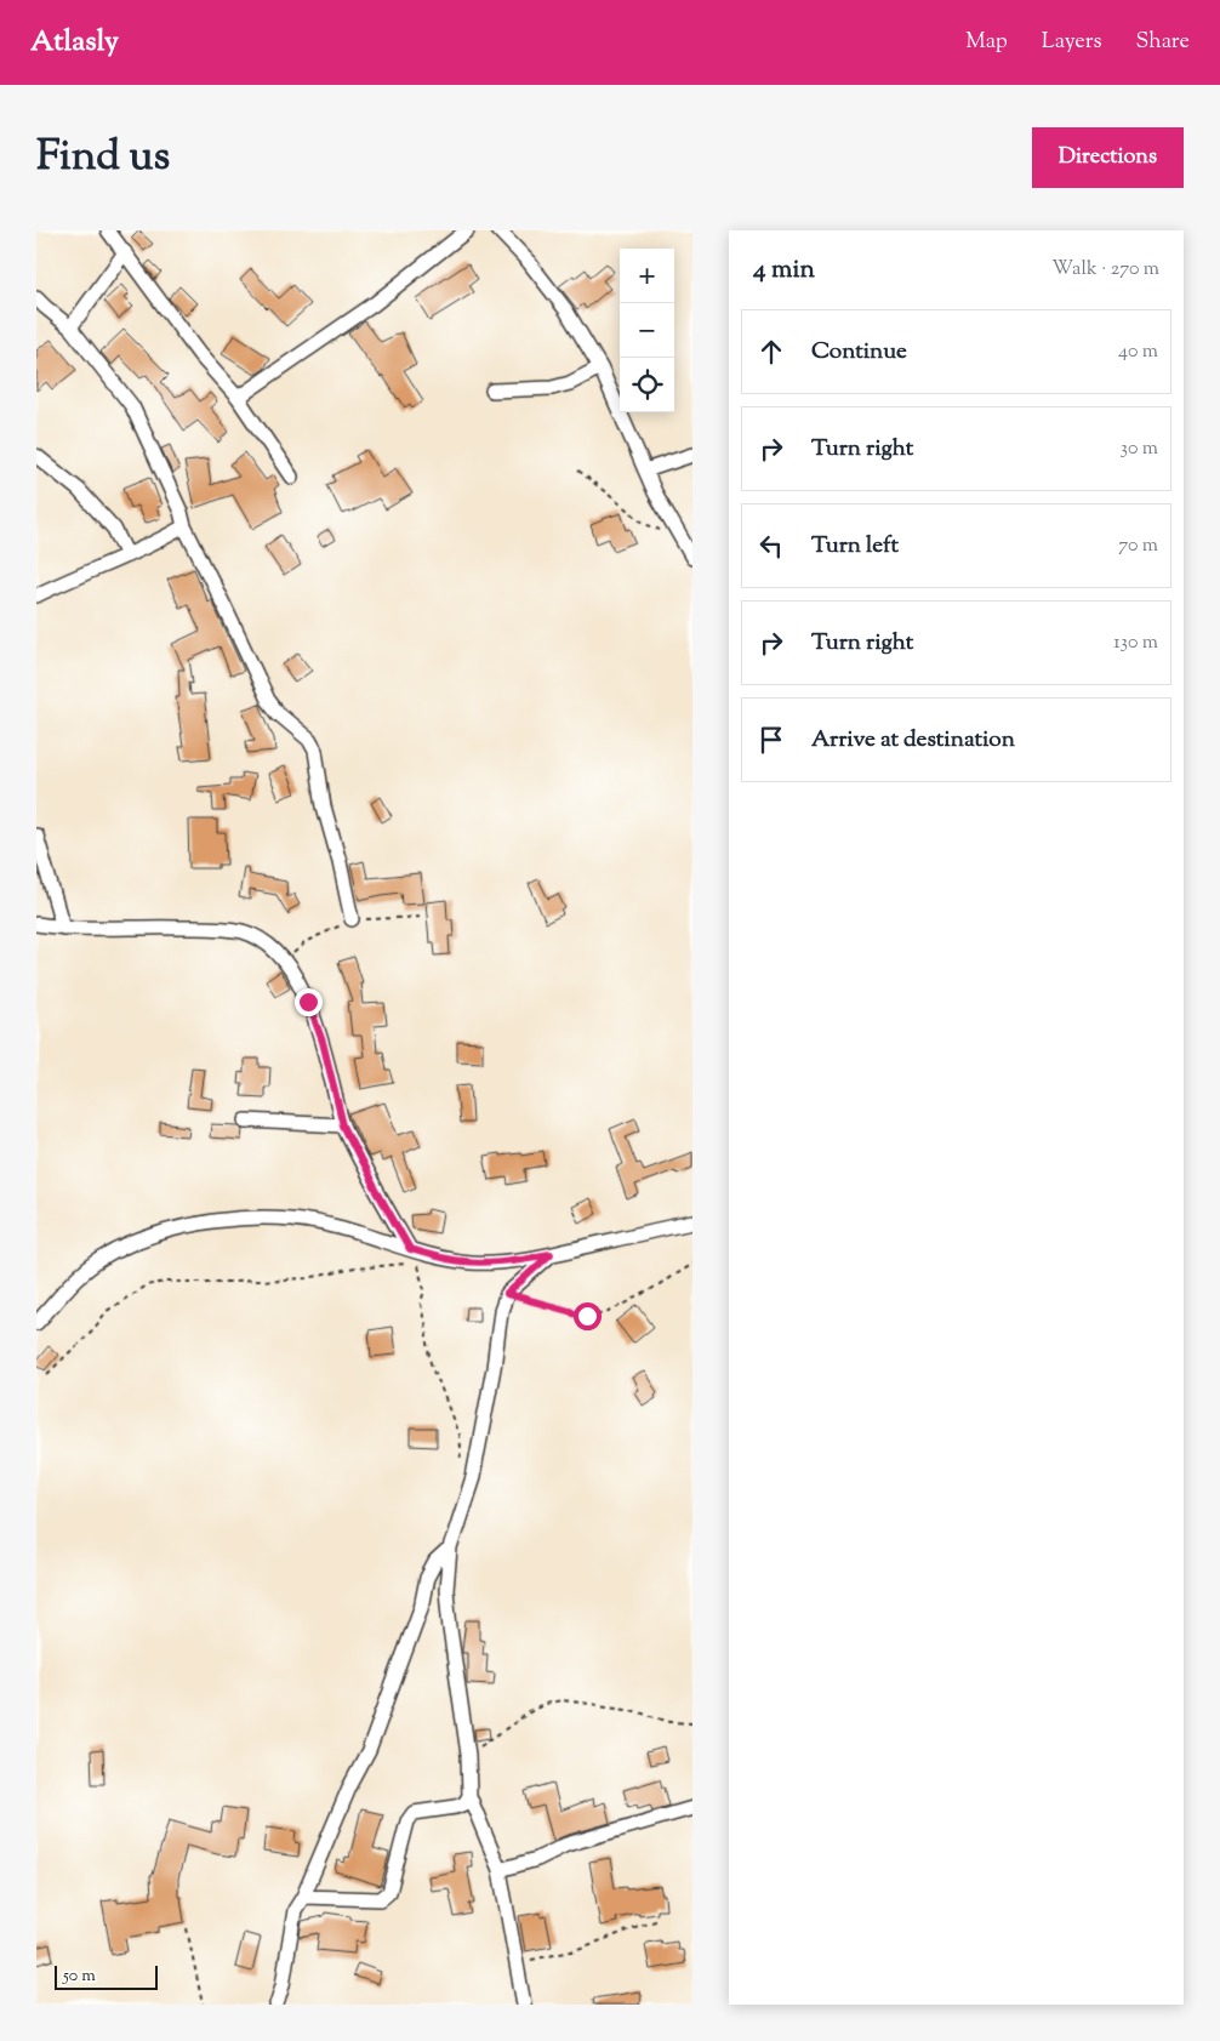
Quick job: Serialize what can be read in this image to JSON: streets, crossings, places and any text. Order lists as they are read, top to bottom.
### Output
{
  "scale_bar": "50 m",
  "page": {
    "header": "Atlasly",
    "nav": ["Map", "Layers", "Share"],
    "title": "Find us",
    "buttons": "Directions",
    "heading": ["4 min", "Walk · 270 m"],
    "map_buttons": ["+", "−"],
    "list": [
      ["Continue", "40 m"],
      ["Turn right", "30 m"],
      ["Turn left", "70 m"],
      ["Turn right", "130 m"],
      "Arrive at destination"
    ],
    "scale": "50 m"
  }
}
